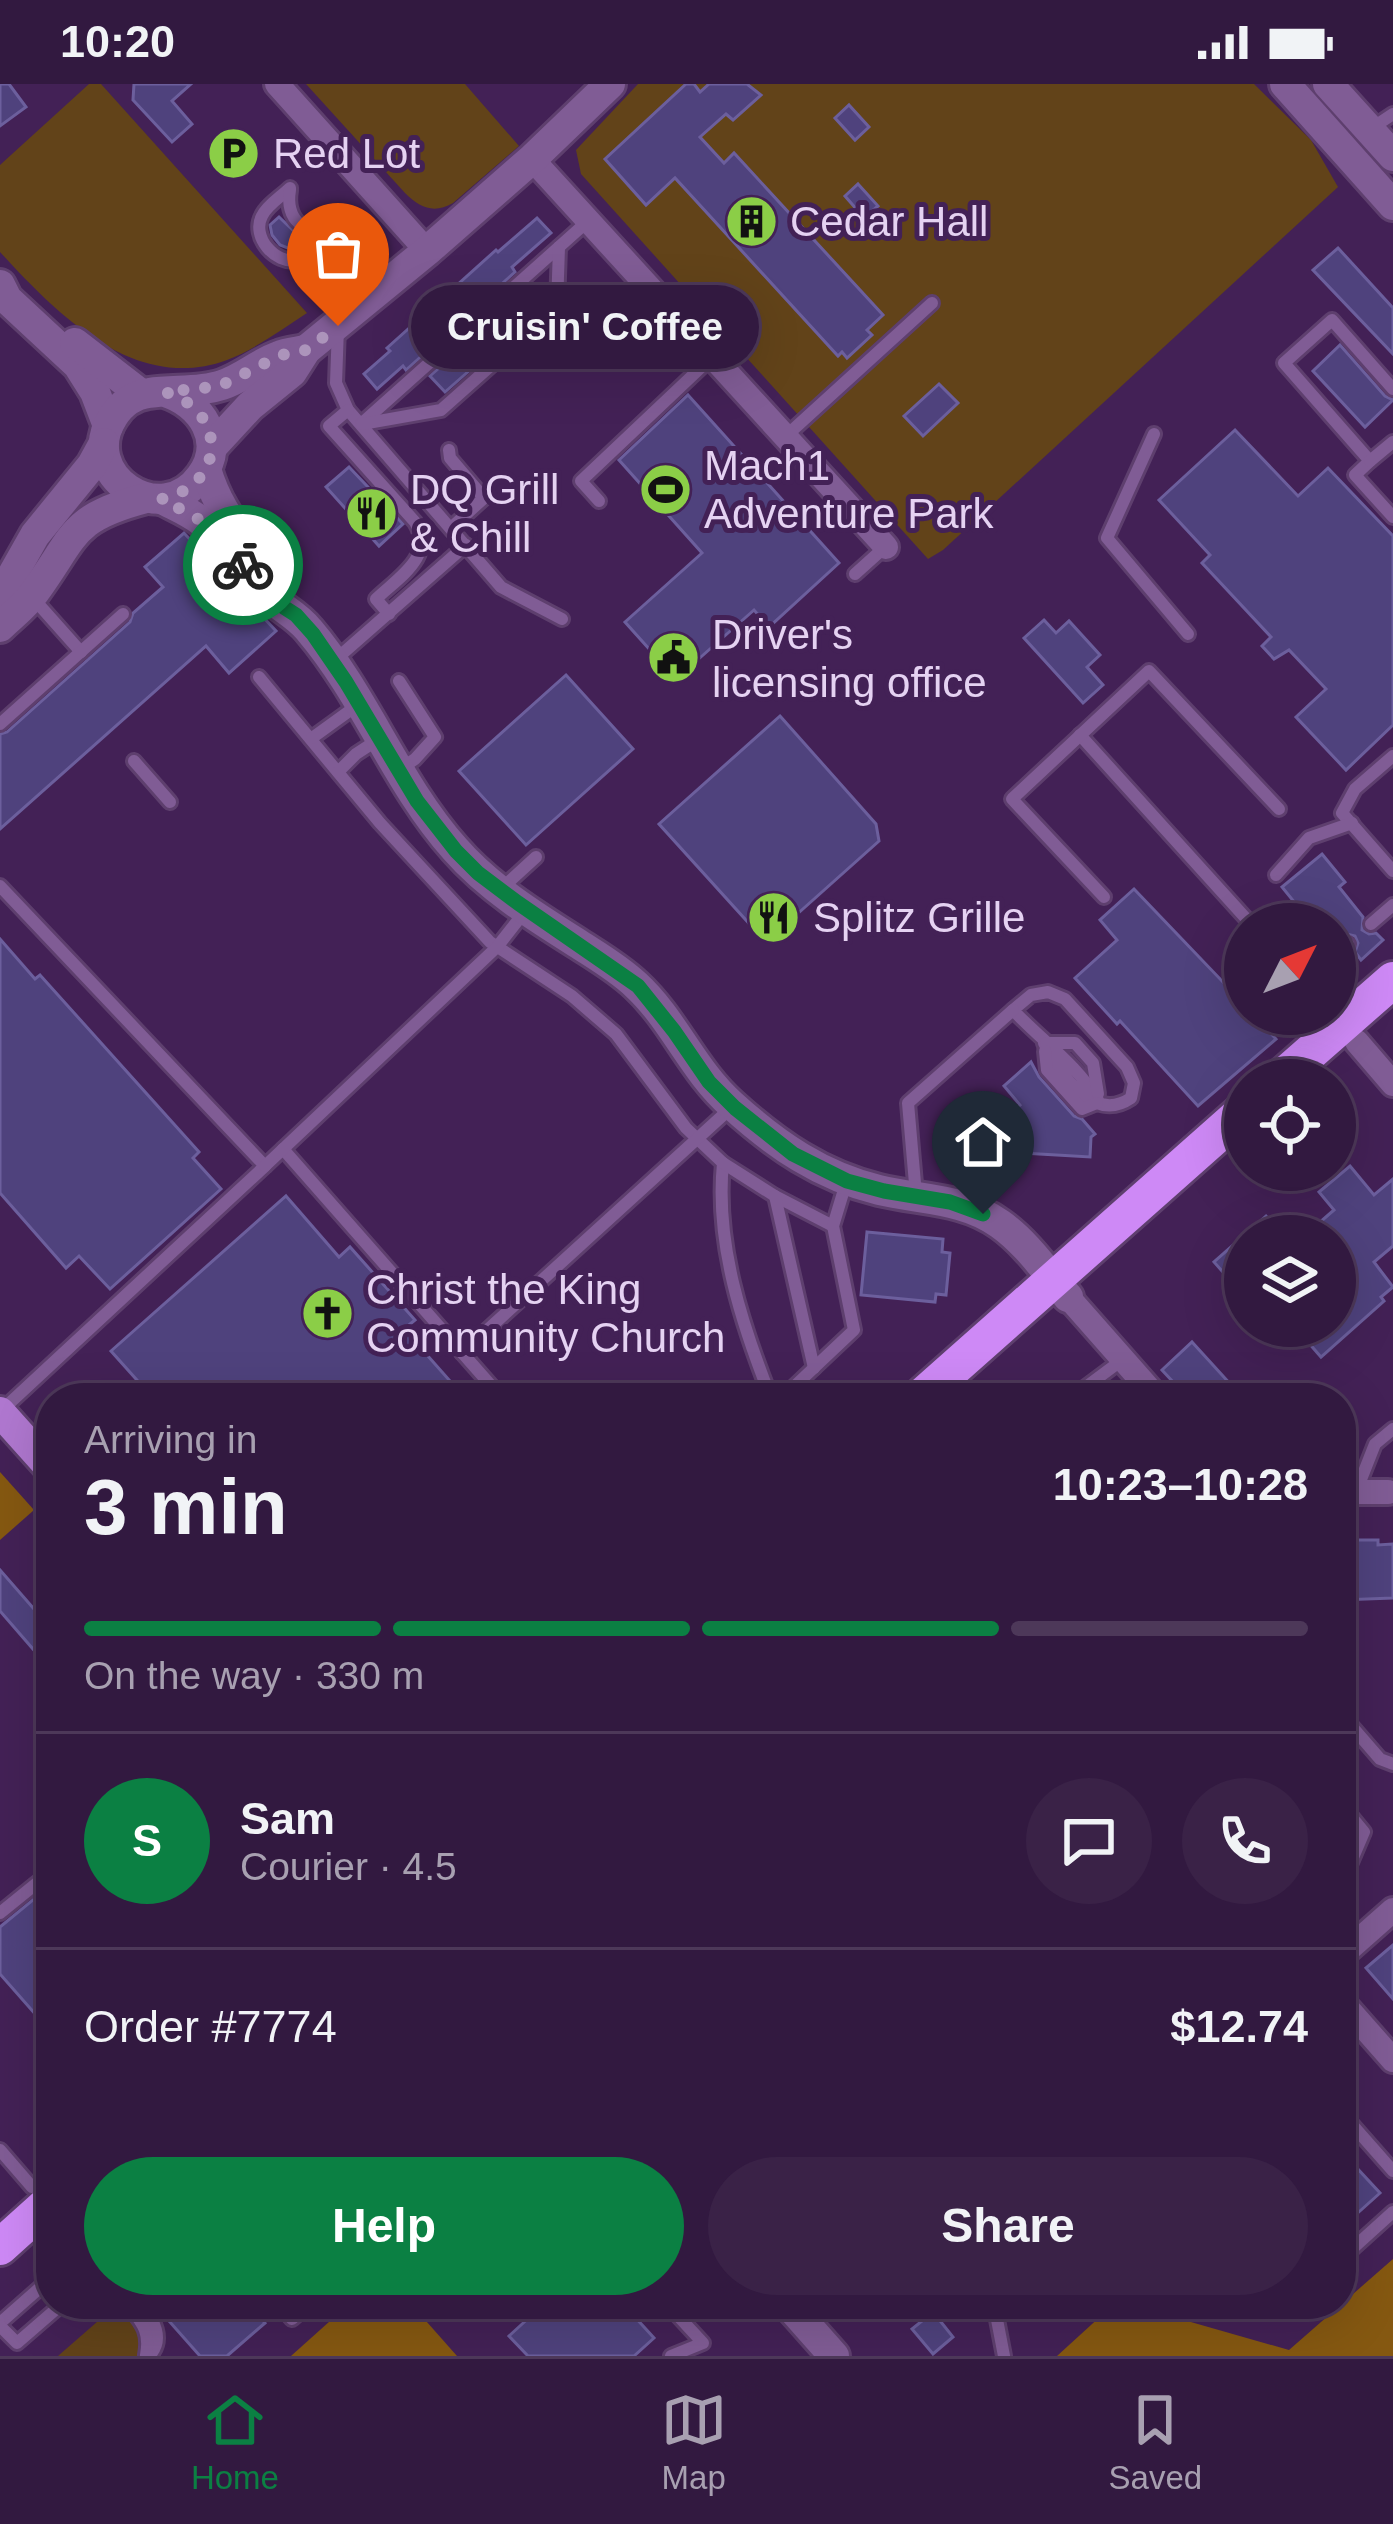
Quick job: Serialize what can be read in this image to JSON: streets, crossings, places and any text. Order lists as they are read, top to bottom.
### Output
{
  "places": {
    "parking": ["Red Lot"],
    "building": ["Cedar Hall"],
    "other": ["Cruisin' Coffee"],
    "sports": ["Mach1 Adventure Park"],
    "restaurant": ["DQ Grill & Chill", "Splitz Grille"],
    "public building": ["Driver's licensing office"],
    "church": ["Christ the King Community Church"]
  },
  "north": "top right",
  "page": {
    "status": "10:20",
    "bubble": "Cruisin' Coffee",
    "heading": ["3 min", "Arriving in", "10:23–10:28"],
    "panel": [
      "Sam",
      "Courier · 4.5",
      "Order #7774",
      "$12.74"
    ],
    "bar": "On the way · 330 m",
    "round": "S",
    "buttons": ["Help", "Share"],
    "tabs": ["Home", "Map", "Saved"]
  }
}
